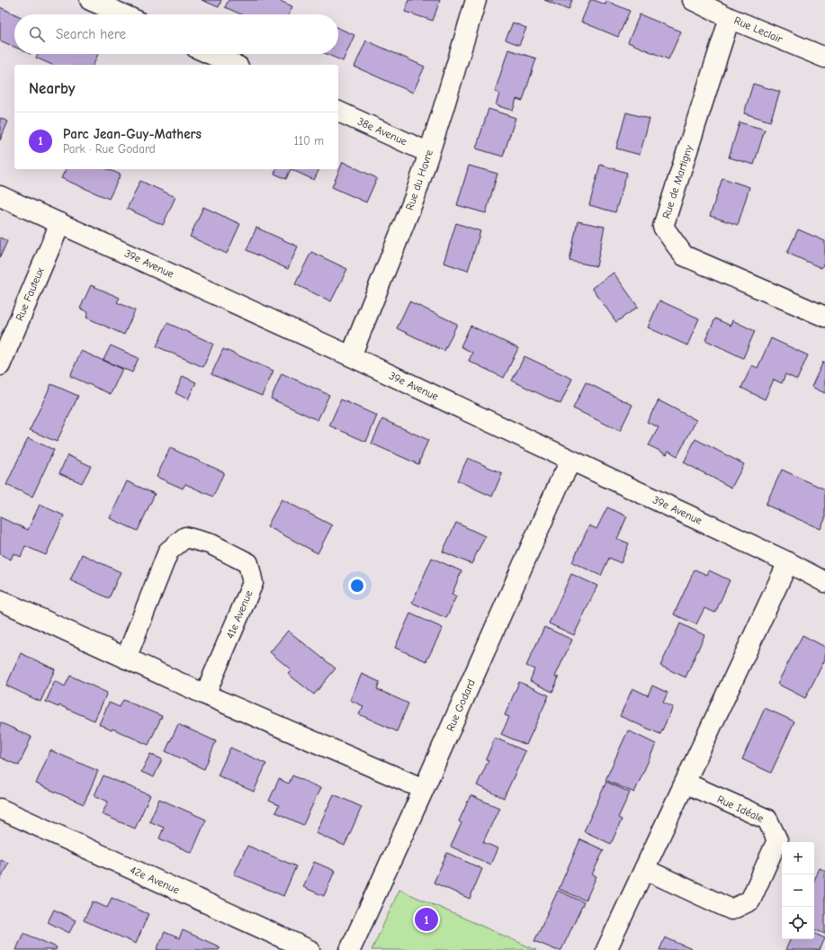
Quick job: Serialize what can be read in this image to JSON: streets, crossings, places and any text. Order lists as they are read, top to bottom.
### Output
{
  "streets": {
    "street": [
      "Rue Leclair",
      "38e Avenue",
      "Rue du Havre",
      "Rue de Martigny",
      "39e Avenue",
      "Rue Fauteux",
      "41e Avenue",
      "Rue Godard",
      "Rue Idéale",
      "42e Avenue"
    ]
  },
  "crossings": [
    ["Rue Leclair", "Rue de Martigny"],
    ["38e Avenue", "Rue du Havre"],
    ["Rue du Havre", "39e Avenue"],
    ["39e Avenue", "Rue Fauteux"],
    ["39e Avenue", "Rue Godard"]
  ],
  "page": {
    "search": "Search here",
    "heading": "Nearby",
    "list": [
      {
        "mark": "1",
        "name": "Parc Jean-Guy-Mathers",
        "note": "Park · Rue Godard",
        "value": "110 m"
      }
    ],
    "map_buttons": ["+", "−"],
    "pins": "1"
  }
}
